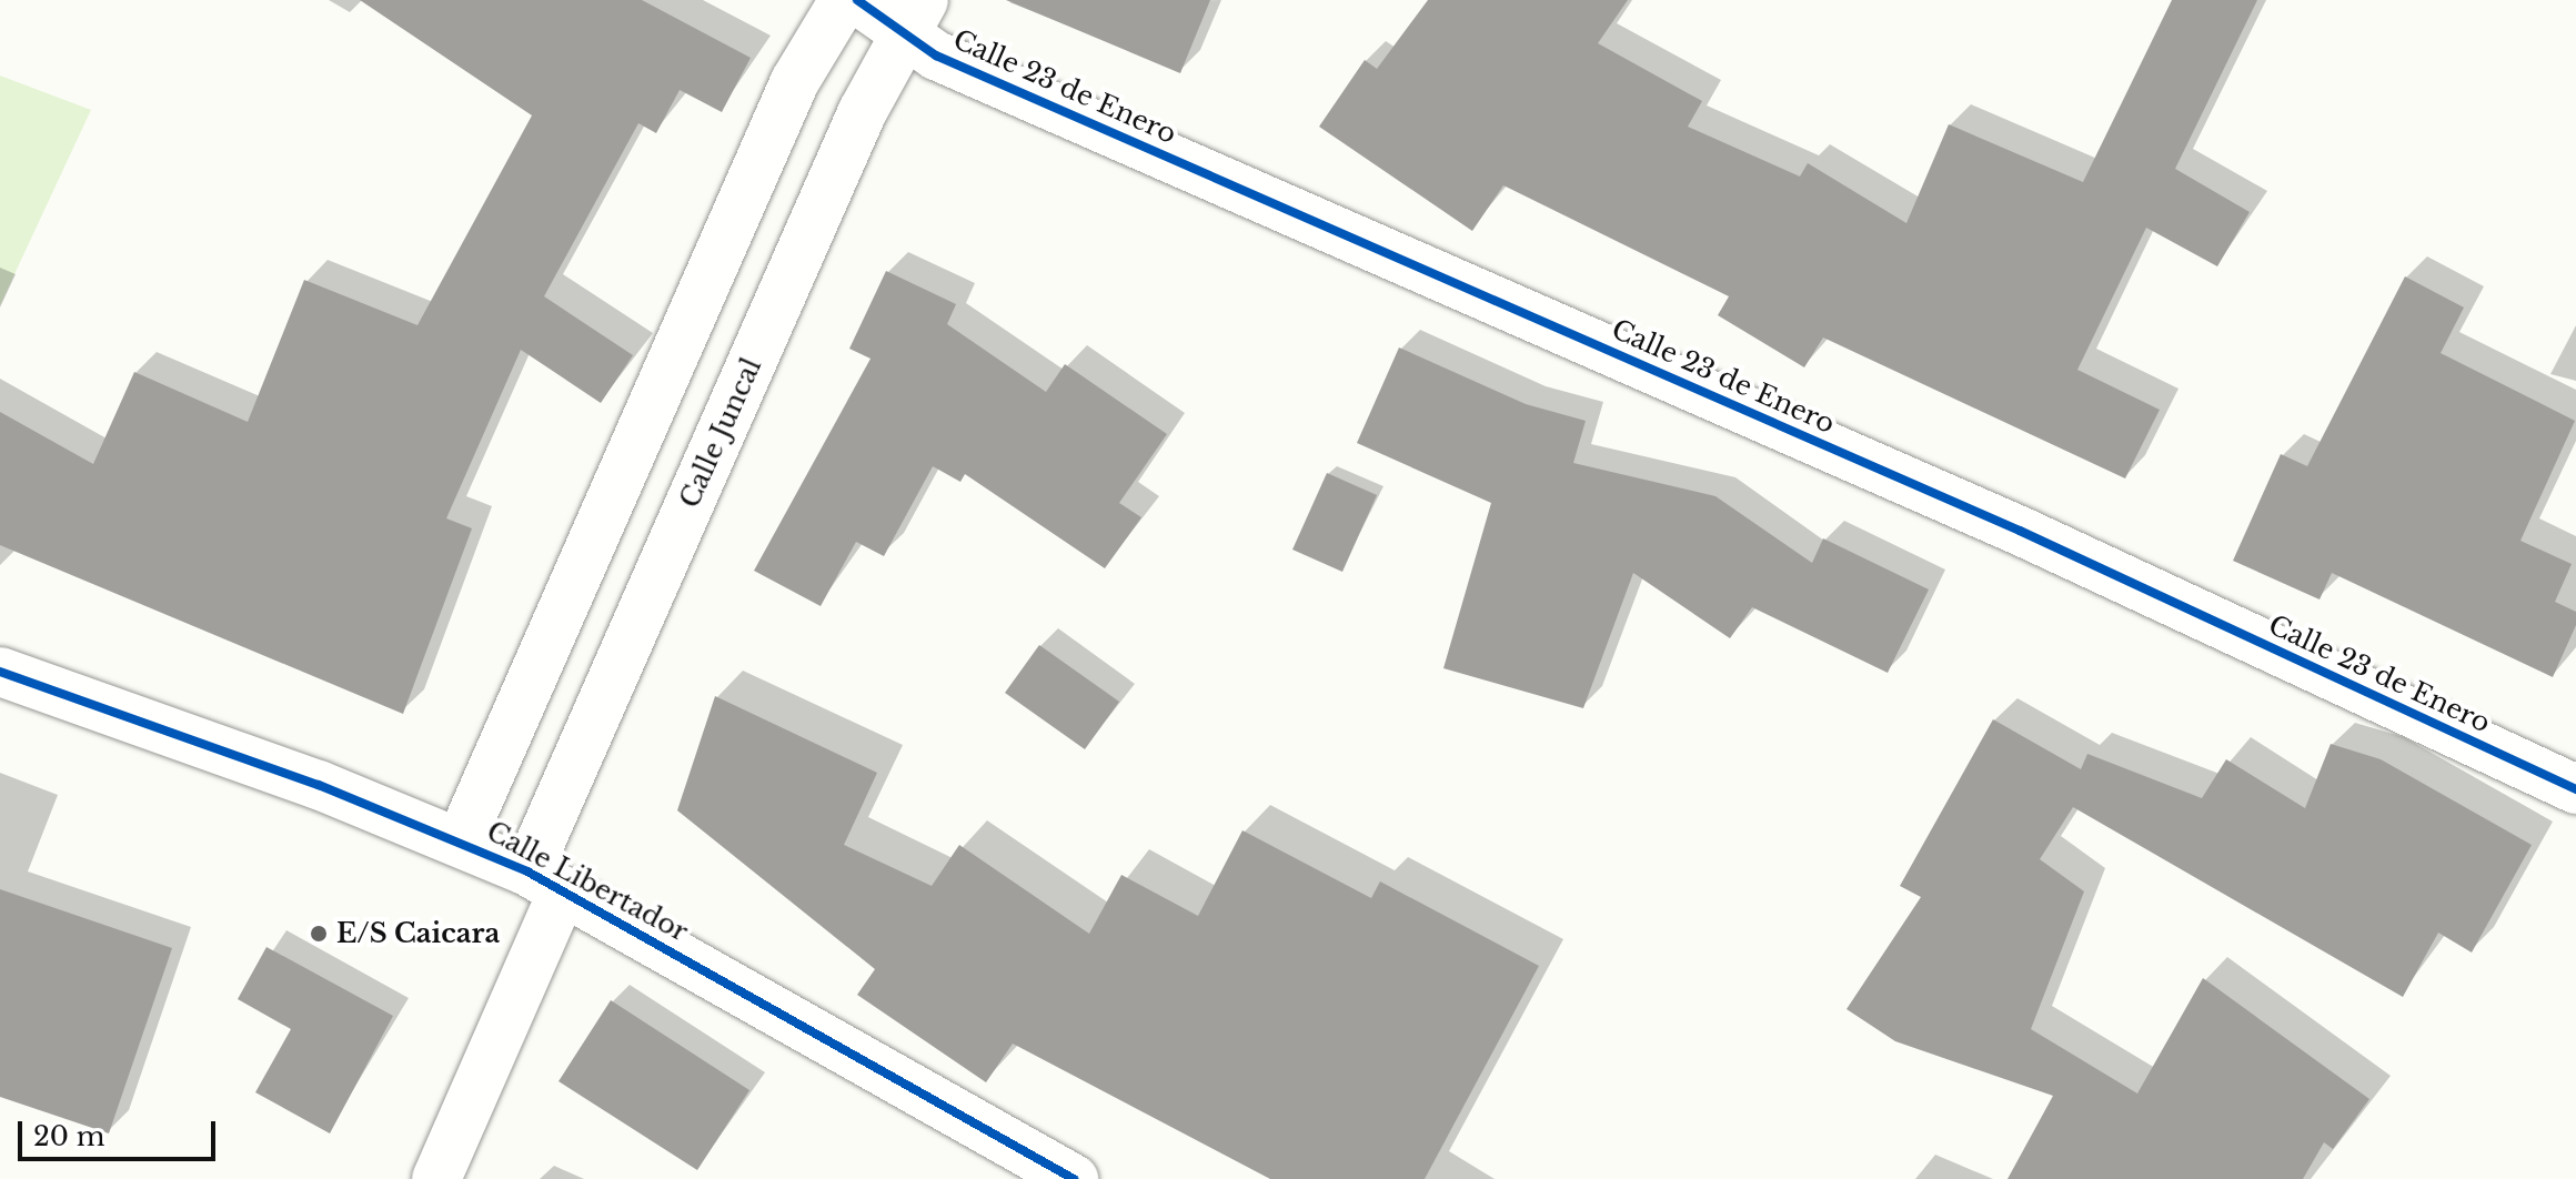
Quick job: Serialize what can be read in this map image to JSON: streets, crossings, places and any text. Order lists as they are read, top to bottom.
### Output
{
  "streets": {
    "street": ["Calle 23 de Enero", "Calle Juncal", "Calle Libertador"]
  },
  "crossings": [
    ["Calle 23 de Enero", "Calle Juncal"],
    ["Calle Juncal", "Calle Libertador"]
  ],
  "places": ["E/S Caicara"],
  "scale_bar": "20 m"
}
